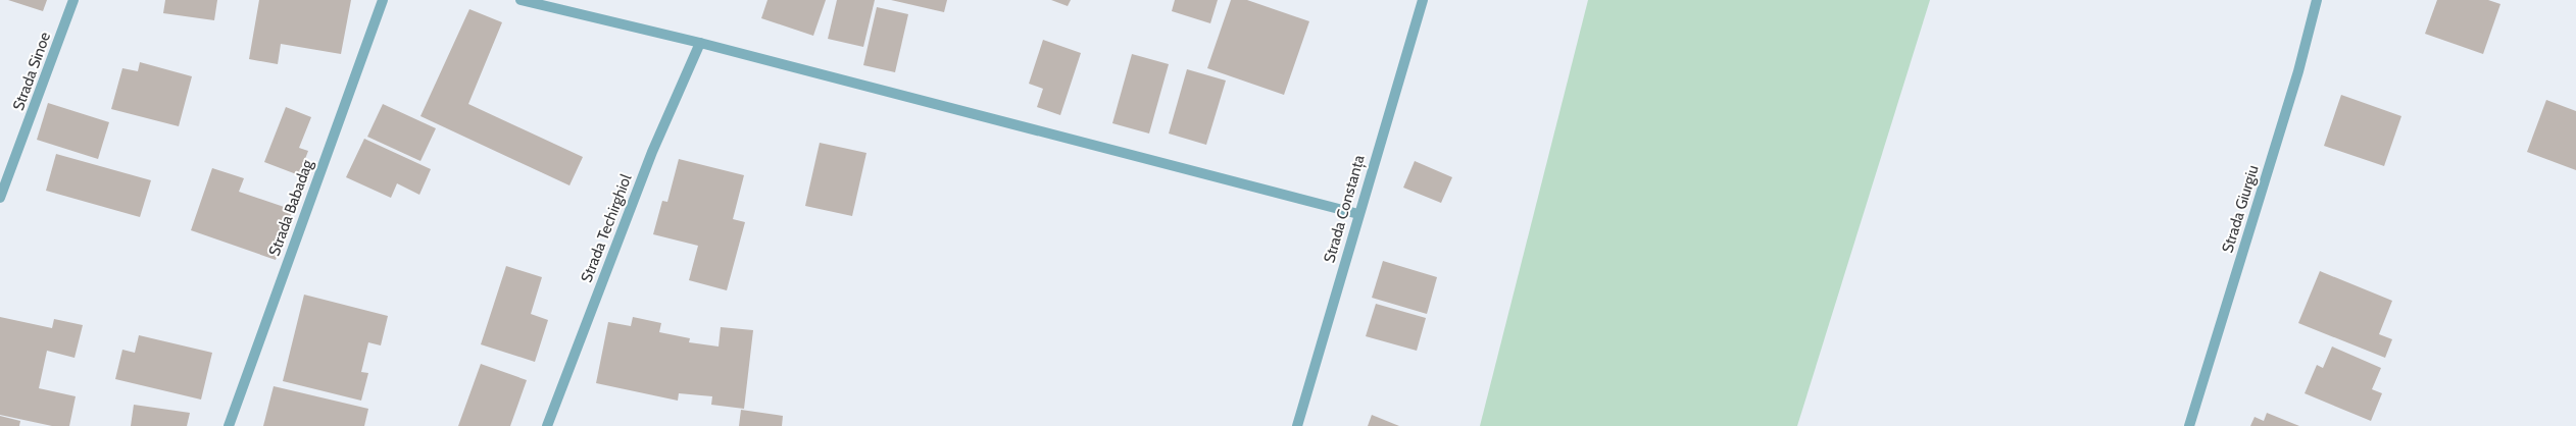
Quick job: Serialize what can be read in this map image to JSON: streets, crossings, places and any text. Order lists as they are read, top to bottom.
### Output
{
  "streets": {
    "street": [
      "Strada Sinoe",
      "Strada Babadag",
      "Strada Constanța",
      "Strada Giurgiu",
      "Strada Techirghiol"
    ]
  }
}
